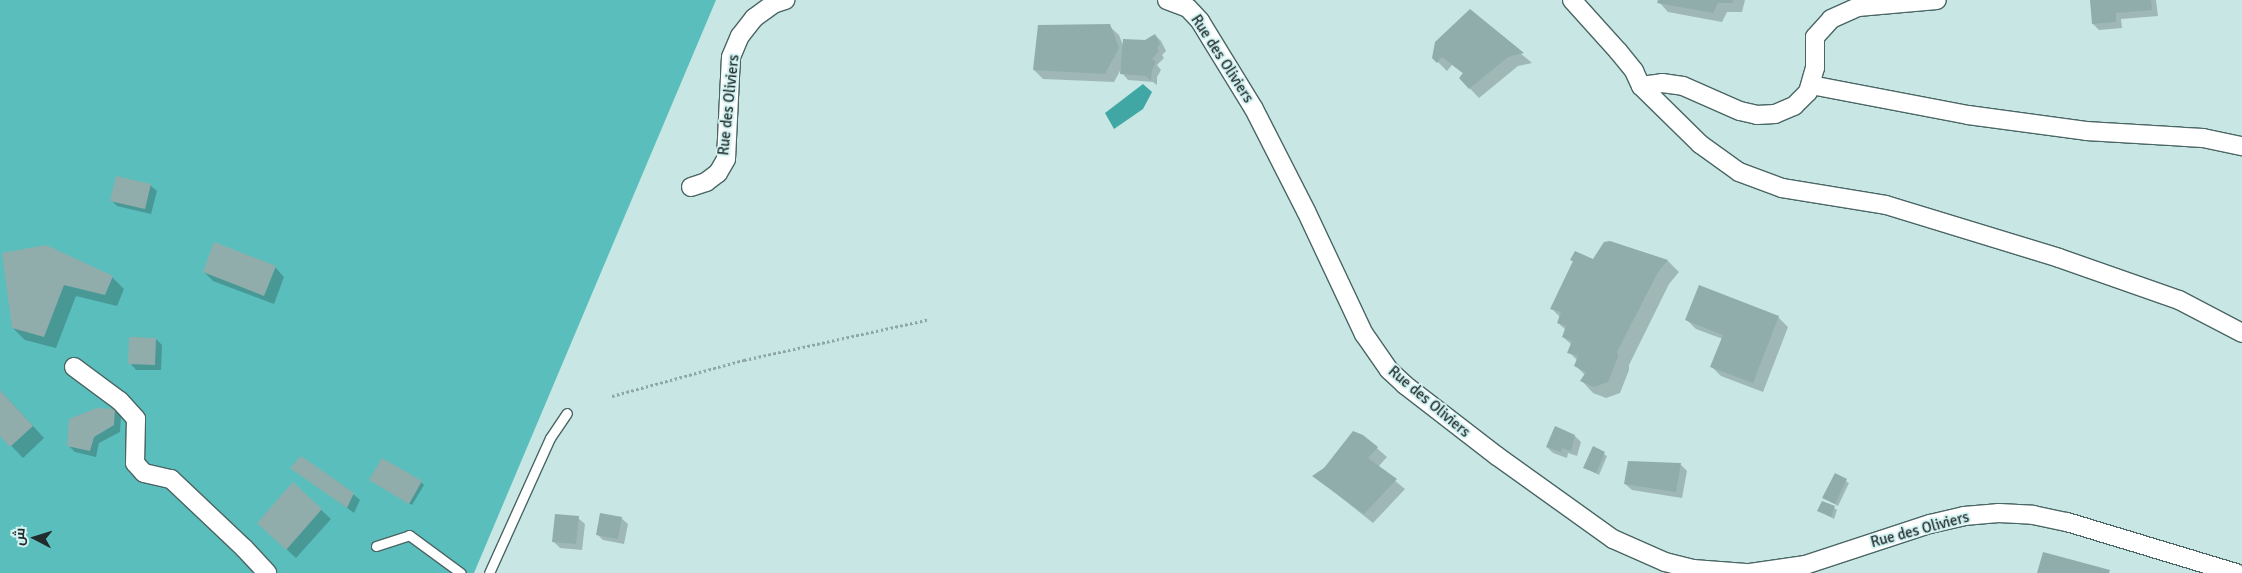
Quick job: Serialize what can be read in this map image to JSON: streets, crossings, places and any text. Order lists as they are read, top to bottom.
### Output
{
  "streets": {
    "street": ["Rue des Oliviers"]
  },
  "north": "left"
}
